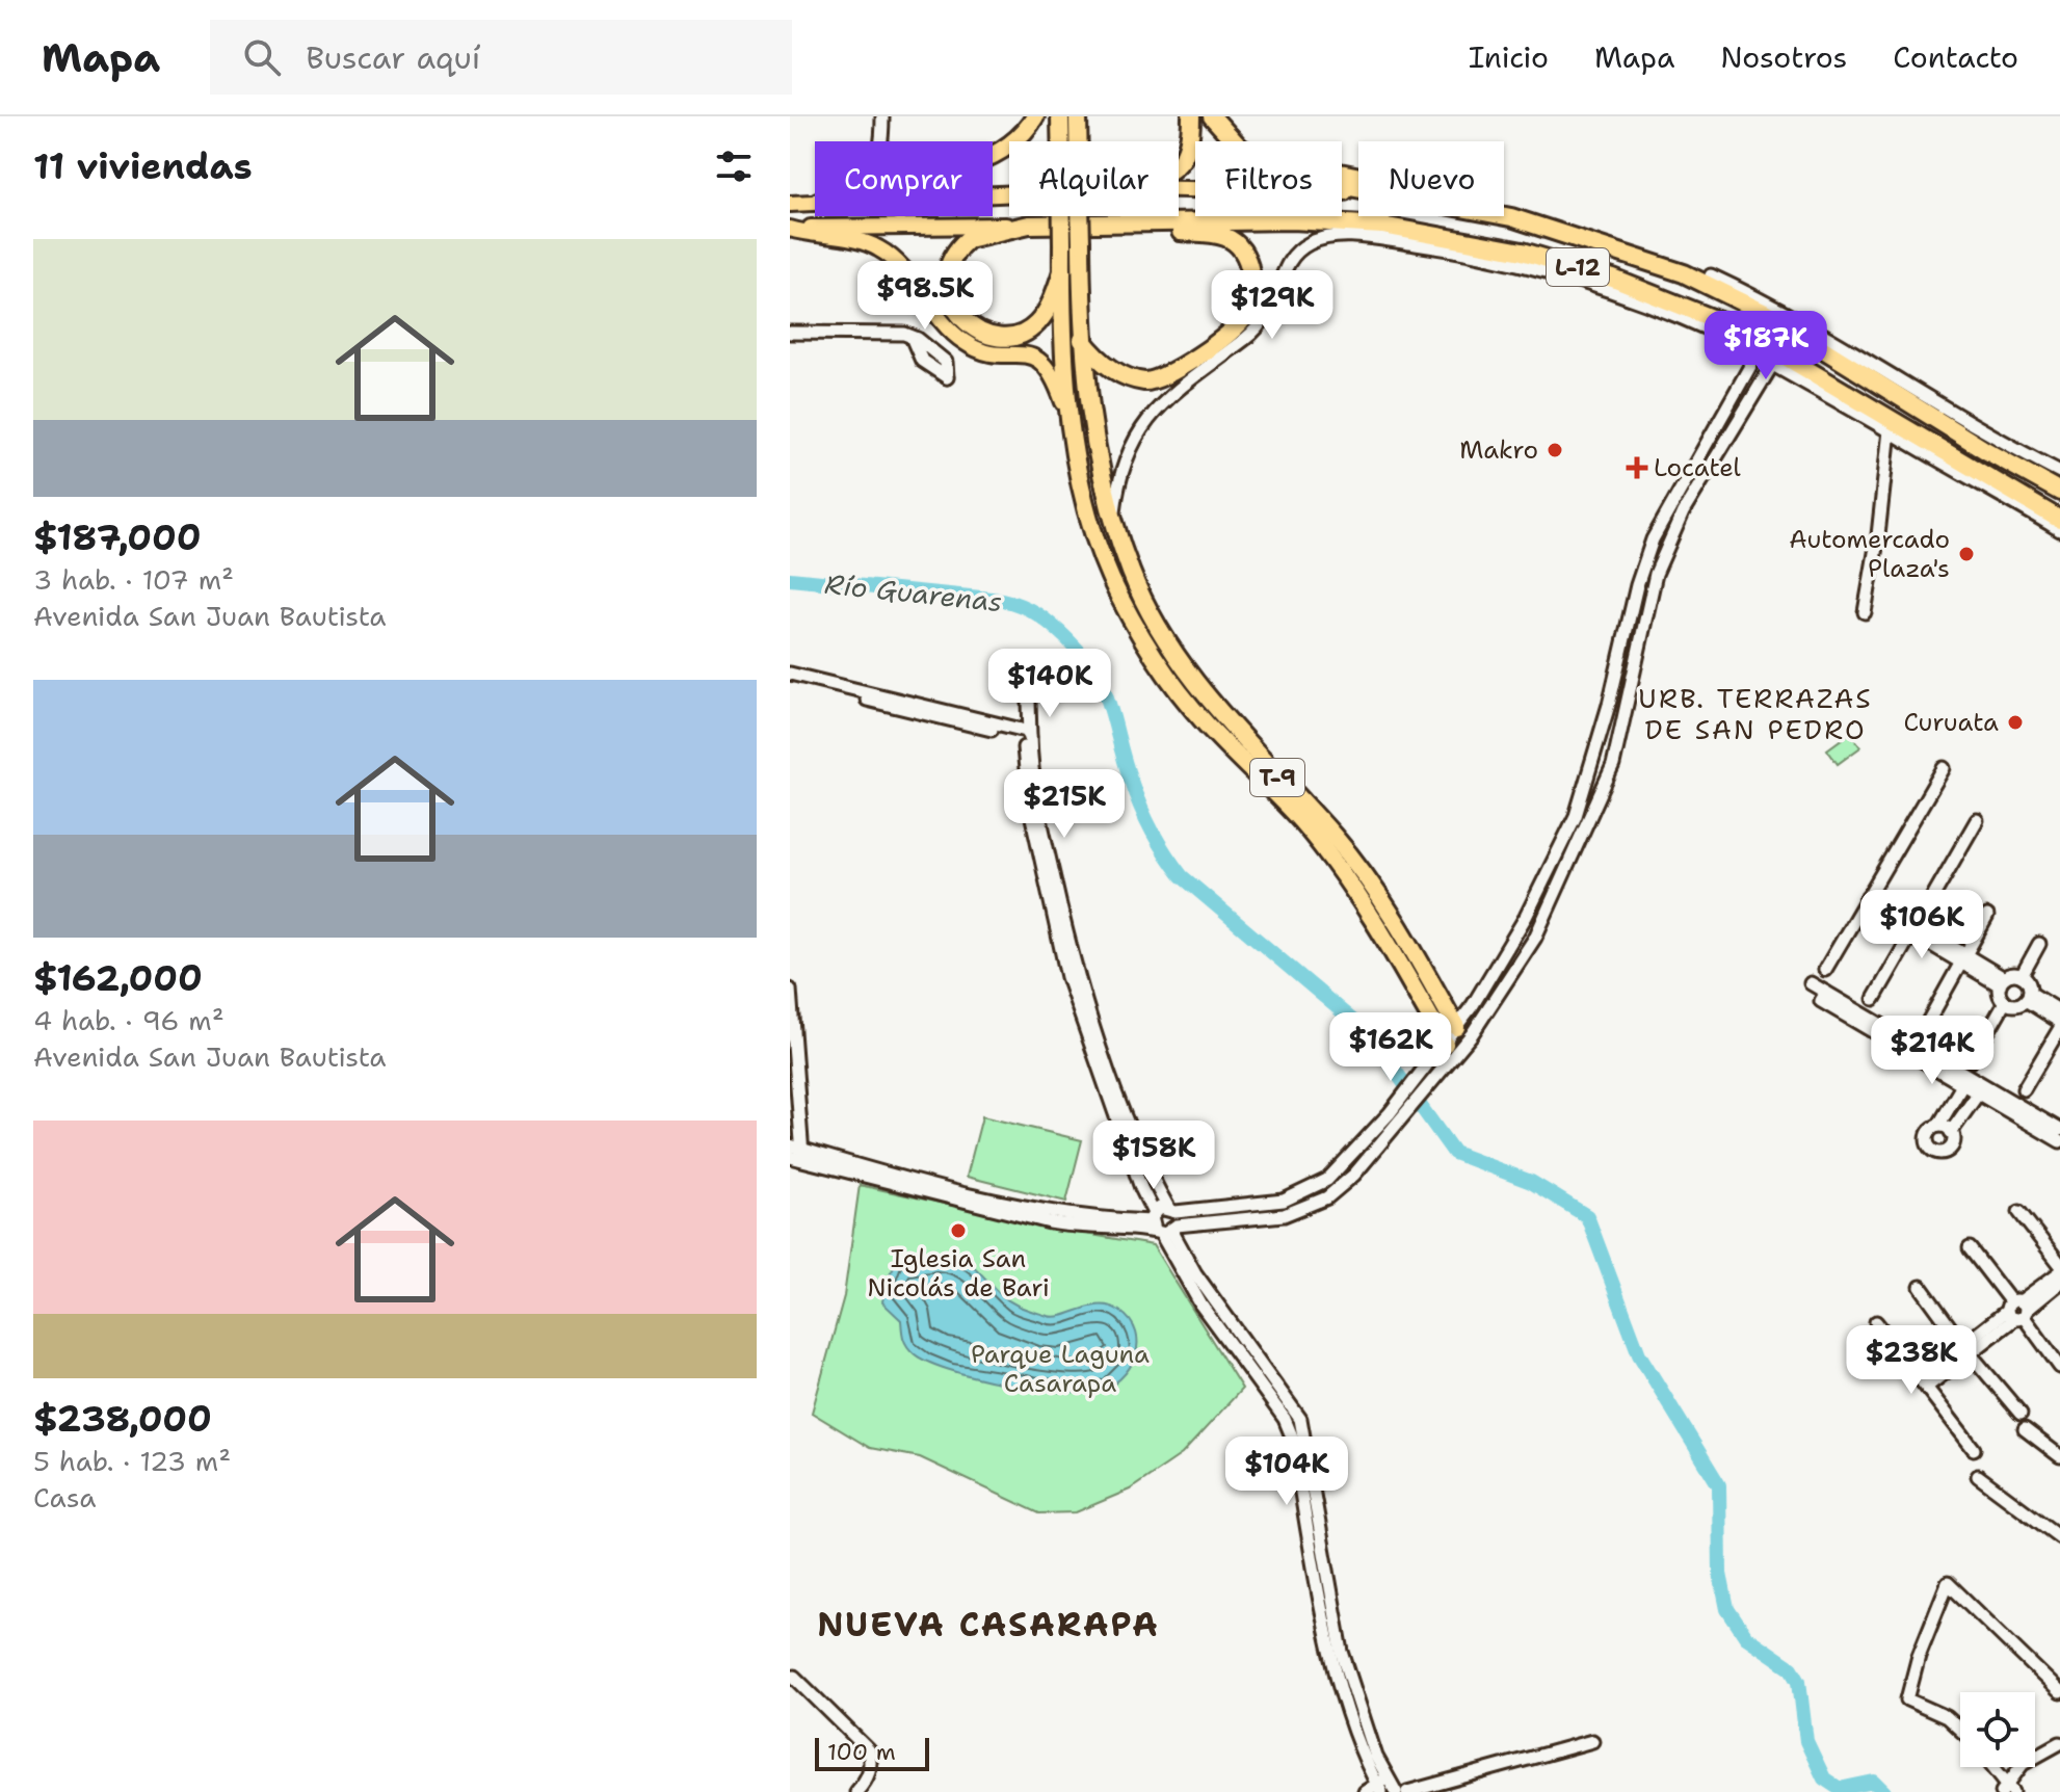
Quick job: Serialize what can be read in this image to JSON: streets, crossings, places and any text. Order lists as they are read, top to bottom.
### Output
{
  "streets": {
    "highway": ["L-12", "T-9"]
  },
  "districts": ["URB. TERRAZAS DE SAN PEDRO", "NUEVA CASARAPA"],
  "water": ["Río Guarenas"],
  "parks": ["Parque Laguna Casarapa"],
  "places": {
    "other": [
      "Makro",
      "Automercado Plaza's",
      "Curuata",
      "Iglesia San Nicolás de Bari"
    ],
    "health": ["Locatel"]
  },
  "scale_bar": "100 m",
  "page": {
    "header": "Mapa",
    "search": "Buscar aquí",
    "nav": [
      "Inicio",
      "Mapa",
      "Nosotros",
      "Contacto"
    ],
    "heading": "11 viviendas",
    "chip": [
      "Comprar",
      "Alquilar",
      "Filtros",
      "Nuevo"
    ],
    "list": [
      {
        "name": "$187,000",
        "note": "3 hab. · 107 m² · Avenida San Juan Bautista"
      },
      {
        "name": "$162,000",
        "note": "4 hab. · 96 m² · Avenida San Juan Bautista"
      },
      {
        "name": "$238,000",
        "note": "5 hab. · 123 m² · Casa"
      }
    ],
    "price": [
      "$98.5K",
      "$129K",
      "$187K",
      "$140K",
      "$215K",
      "$106K",
      "$162K",
      "$214K",
      "$158K",
      "$238K",
      "$104K"
    ],
    "scale": "100 m"
  }
}
